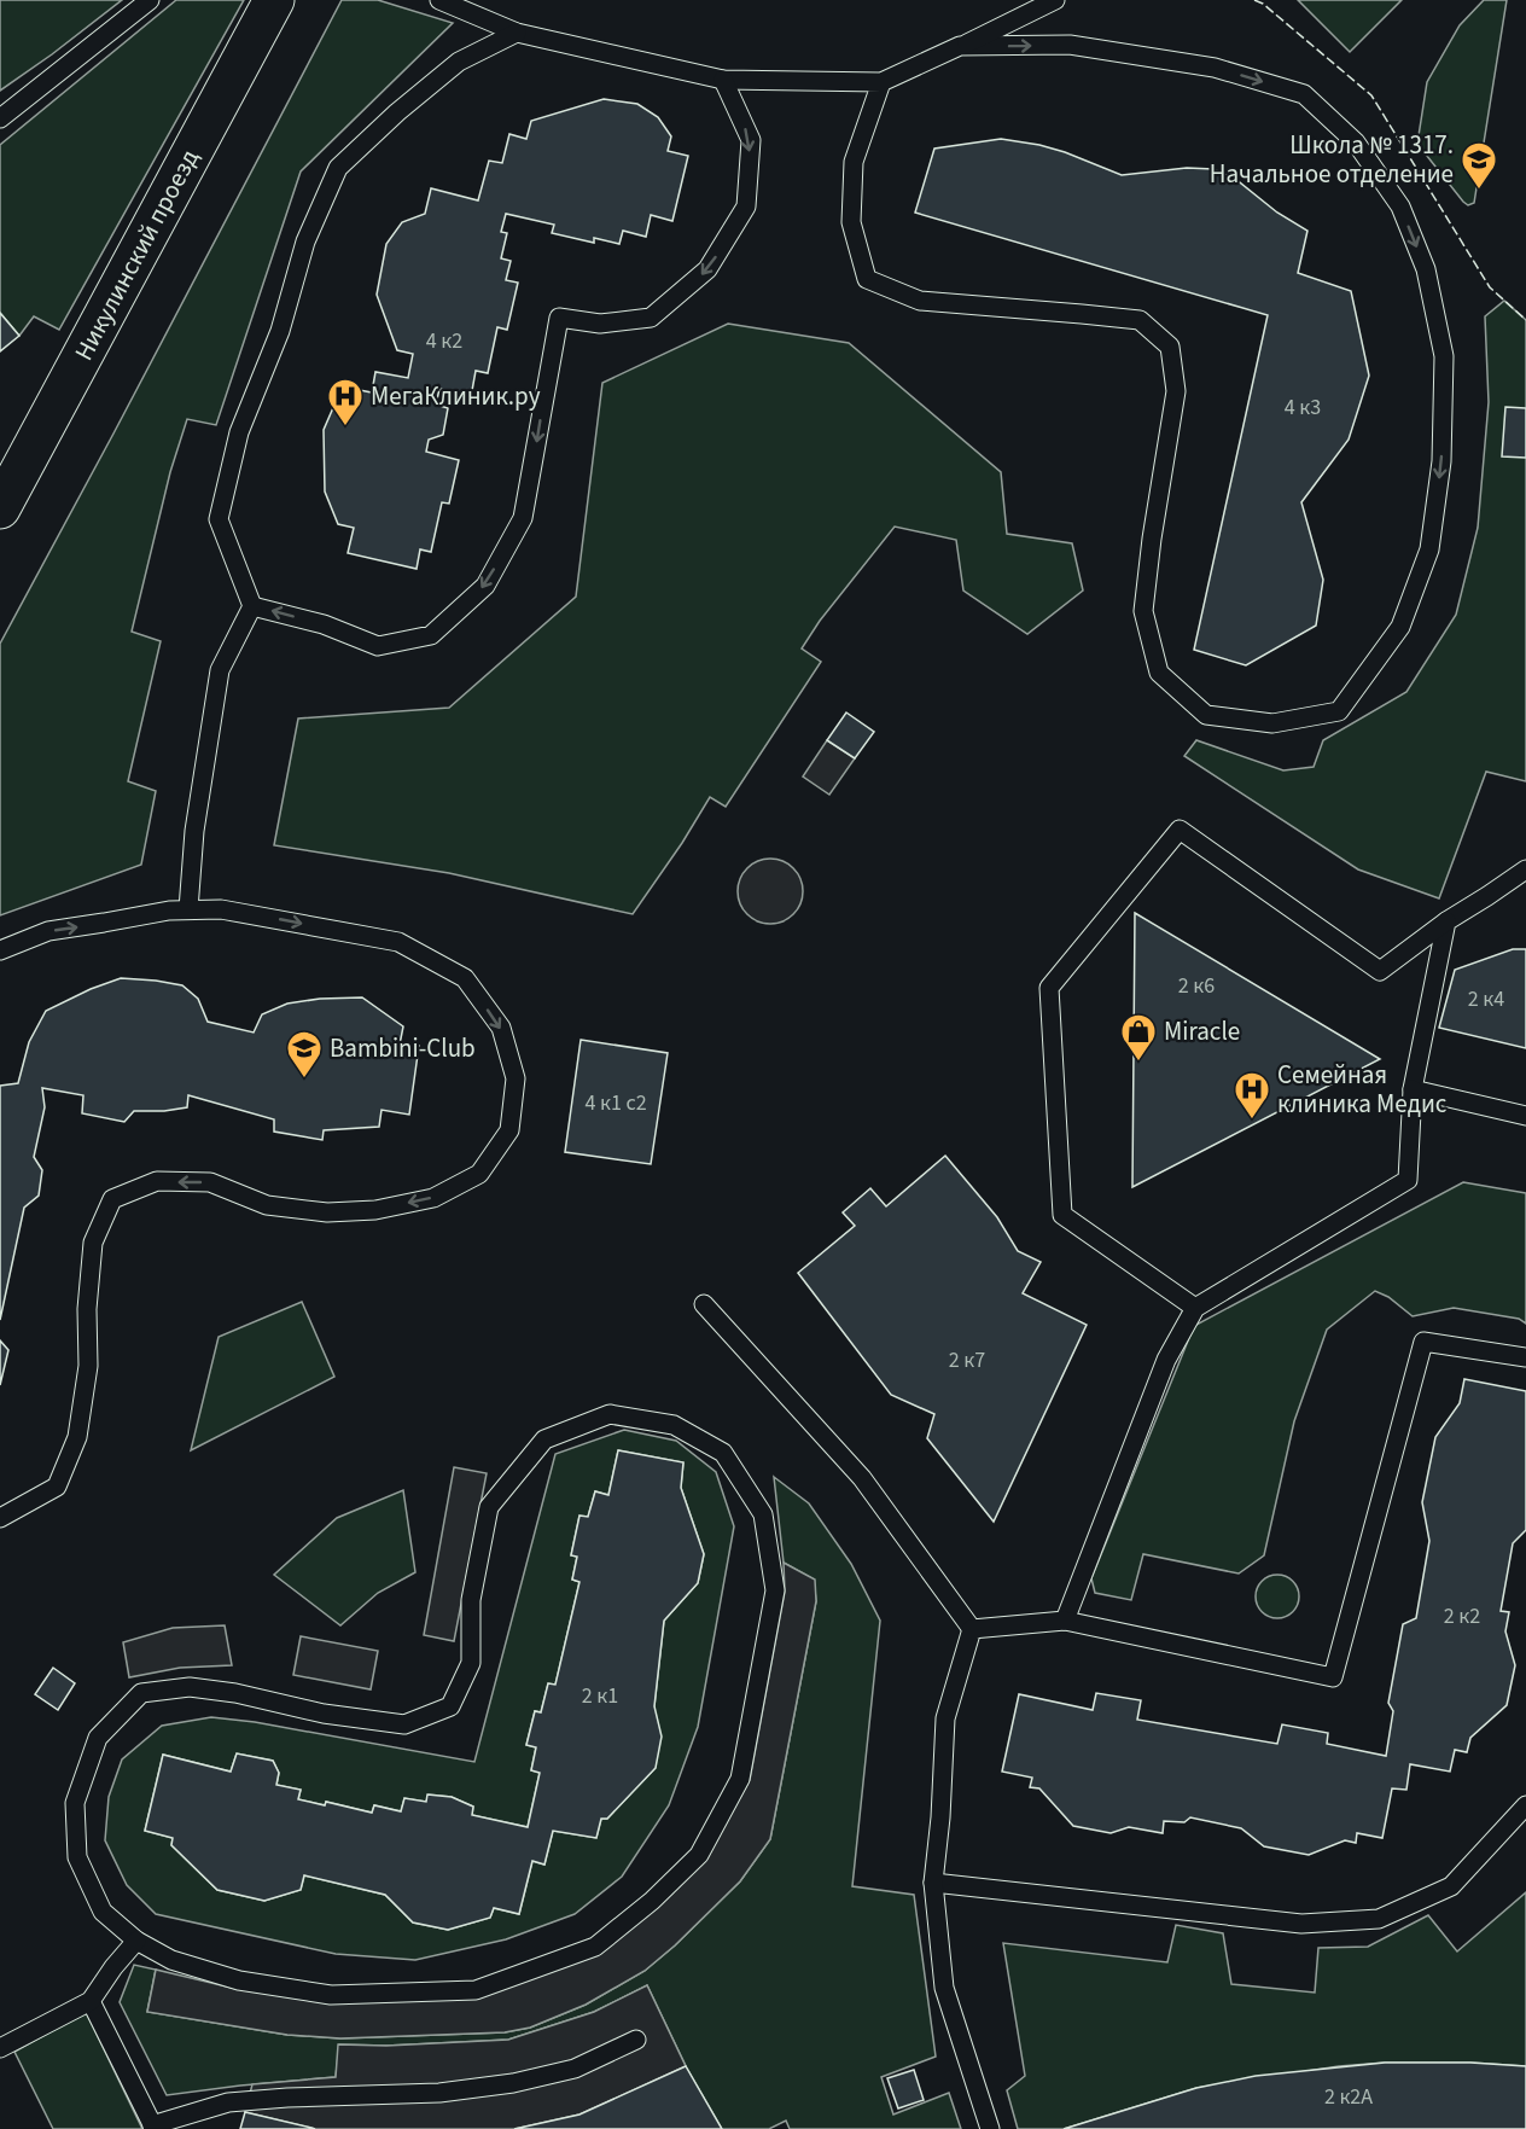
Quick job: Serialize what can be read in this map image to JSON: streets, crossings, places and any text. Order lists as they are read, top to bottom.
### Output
{
  "streets": {
    "street": ["Никулинский проезд"]
  },
  "places": {
    "school or university": ["Школа № 1317. Начальное отделение", "Bambini-Club"],
    "hospital": ["МегаКлиник.ру", "Семейная клиника Медис"],
    "shop": ["Miracle"]
  },
  "house_numbers": [
    "4 к2",
    "4 к3",
    "2 к6",
    "2 к4",
    "4 к1 с2",
    "2 к7",
    "2 к2",
    "2 к1",
    "2 к2А"
  ]
}
